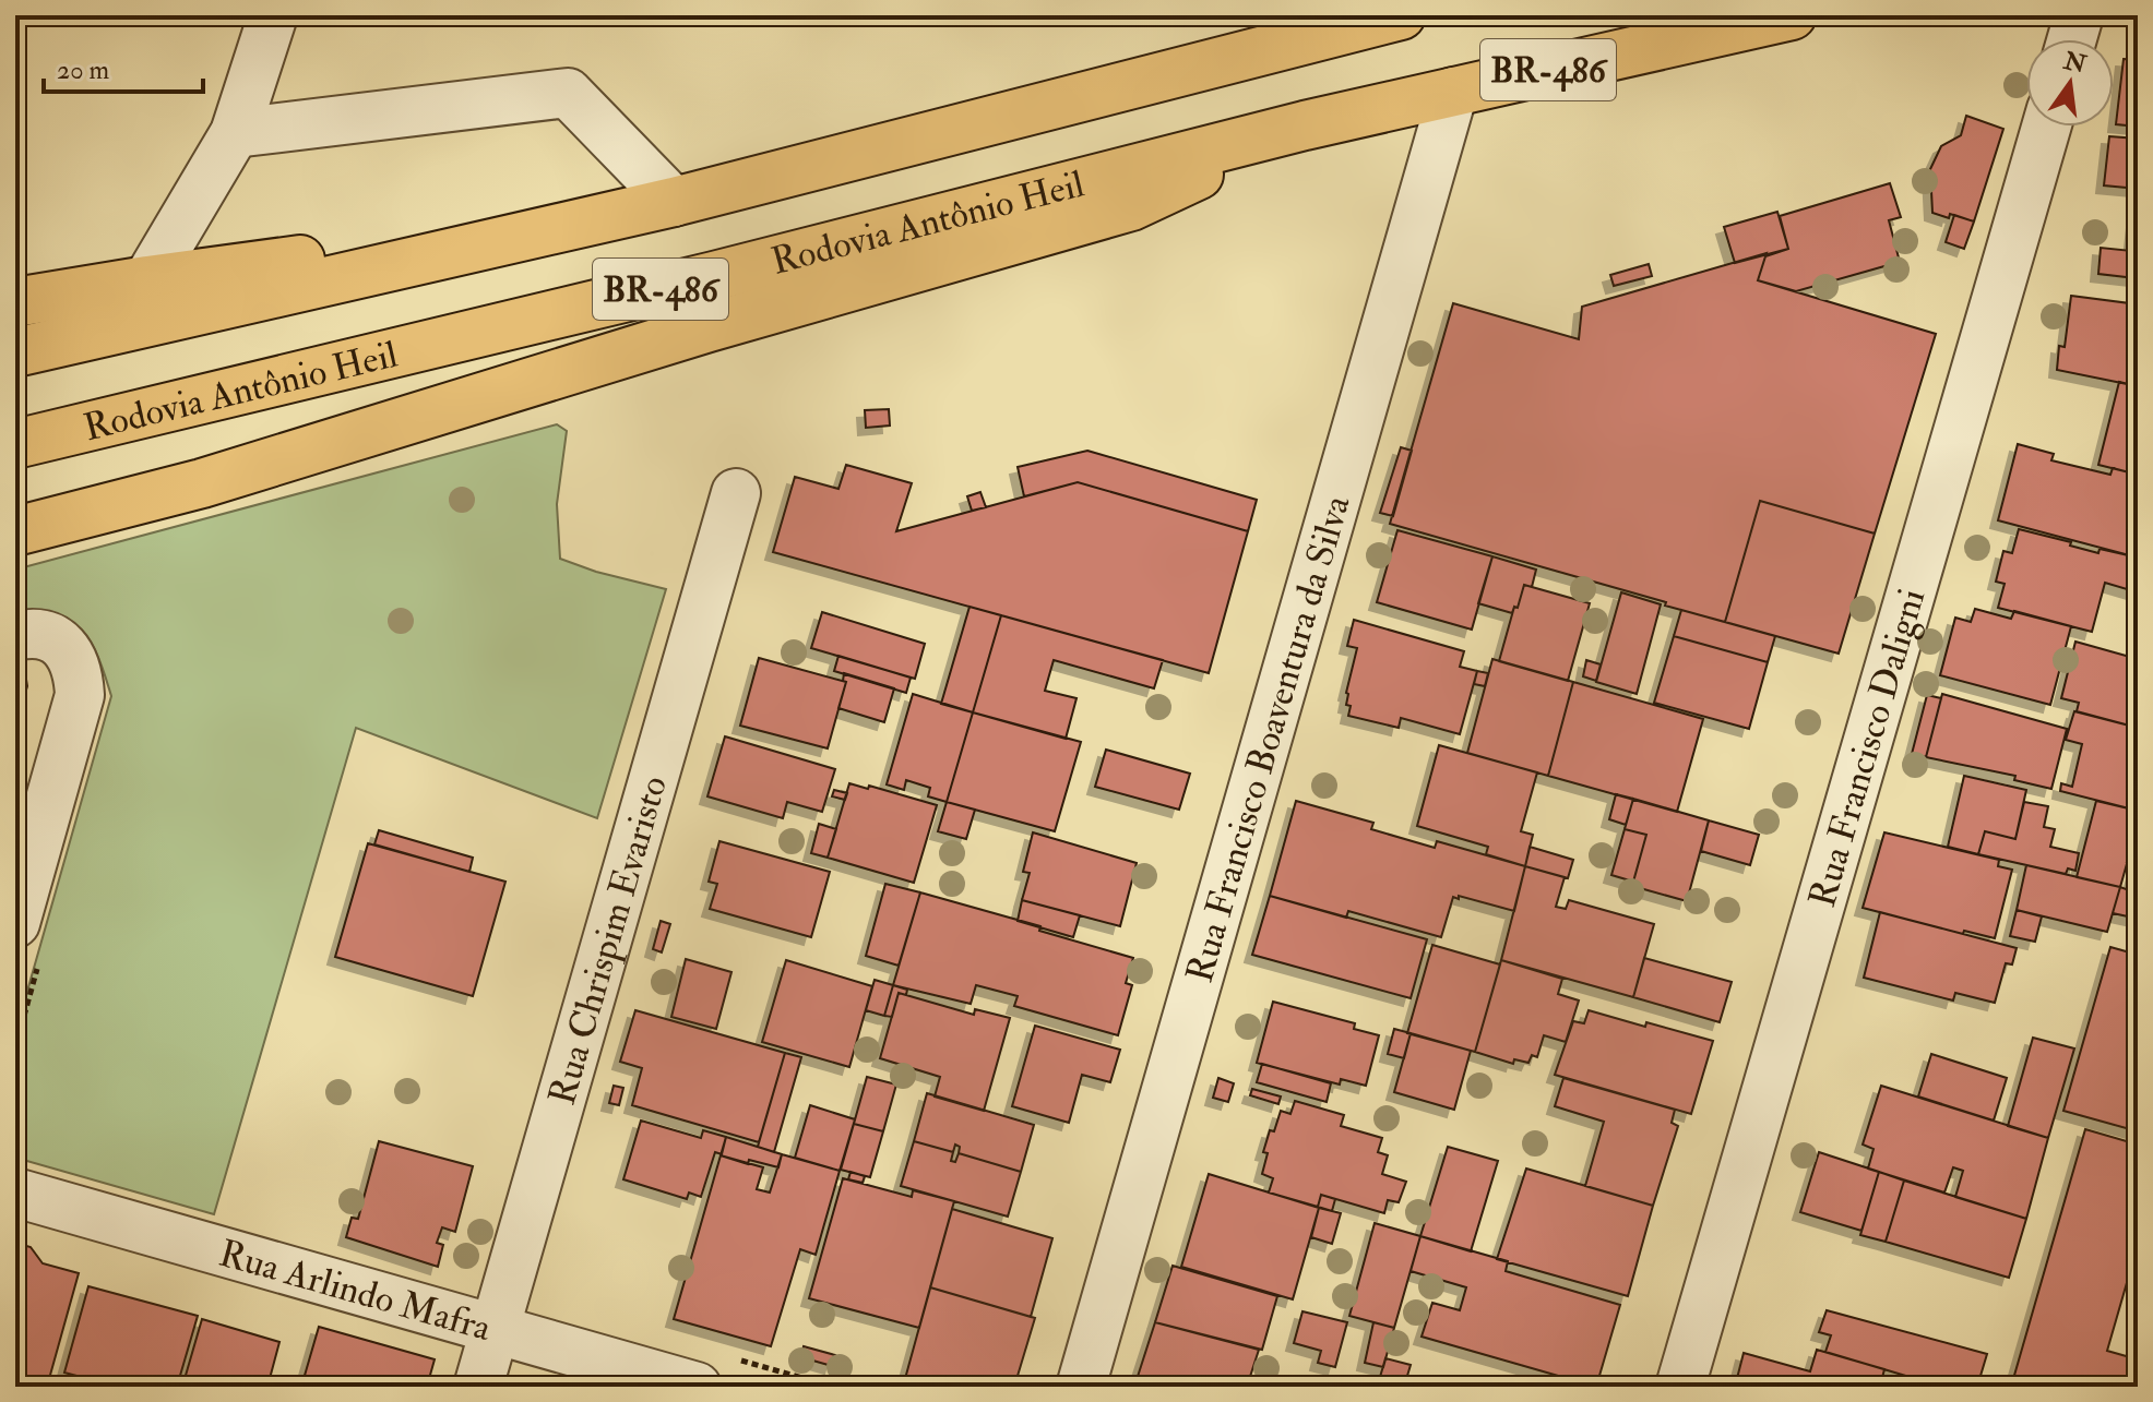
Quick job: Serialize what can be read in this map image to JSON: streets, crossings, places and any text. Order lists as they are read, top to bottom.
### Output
{
  "streets": {
    "main road": ["BR-486", "Rodovia Antônio Heil"],
    "street": [
      "Rua Francisco Boaventura da Silva",
      "Rua Francisco Daligni",
      "Rua Chrispim Evaristo",
      "Rua Arlindo Mafra"
    ]
  },
  "crossings": [
    ["Rodovia Antônio Heil", "Rua Francisco Boaventura da Silva"],
    ["Rua Chrispim Evaristo", "Rua Arlindo Mafra"]
  ],
  "scale_bar": "20 m",
  "north": "top"
}
